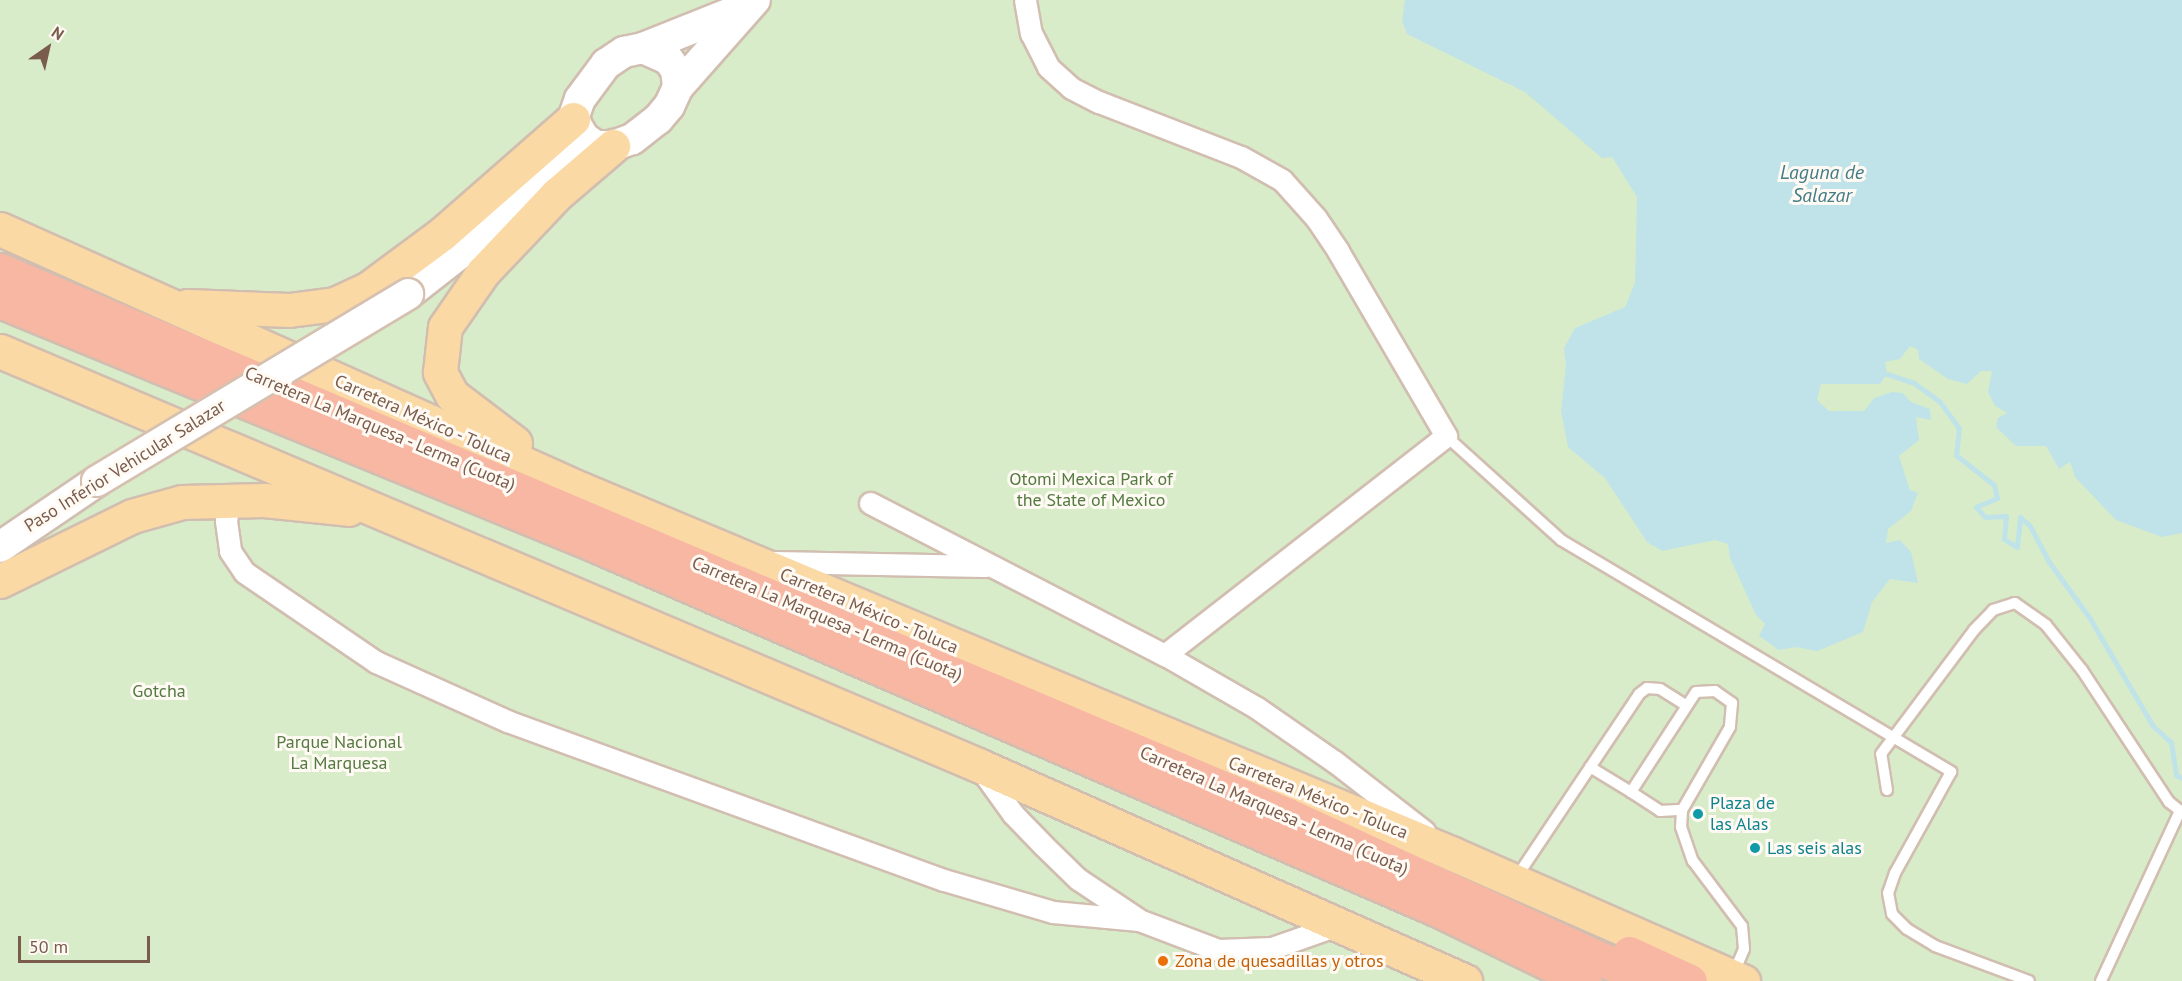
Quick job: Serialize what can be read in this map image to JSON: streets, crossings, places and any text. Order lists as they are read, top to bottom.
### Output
{
  "streets": {
    "highway": ["Carretera La Marquesa - Lerma (Cuota)"],
    "main road": ["Carretera México - Toluca", "Paso Inferior Vehicular Salazar"]
  },
  "water": ["Laguna de Salazar"],
  "parks": ["Otomi Mexica Park of the State of Mexico", "Gotcha", "Parque Nacional La Marquesa"],
  "places": ["Plaza de las Alas", "Las seis alas", "Zona de quesadillas y otros"],
  "scale_bar": "50 m",
  "north": "top right"
}
